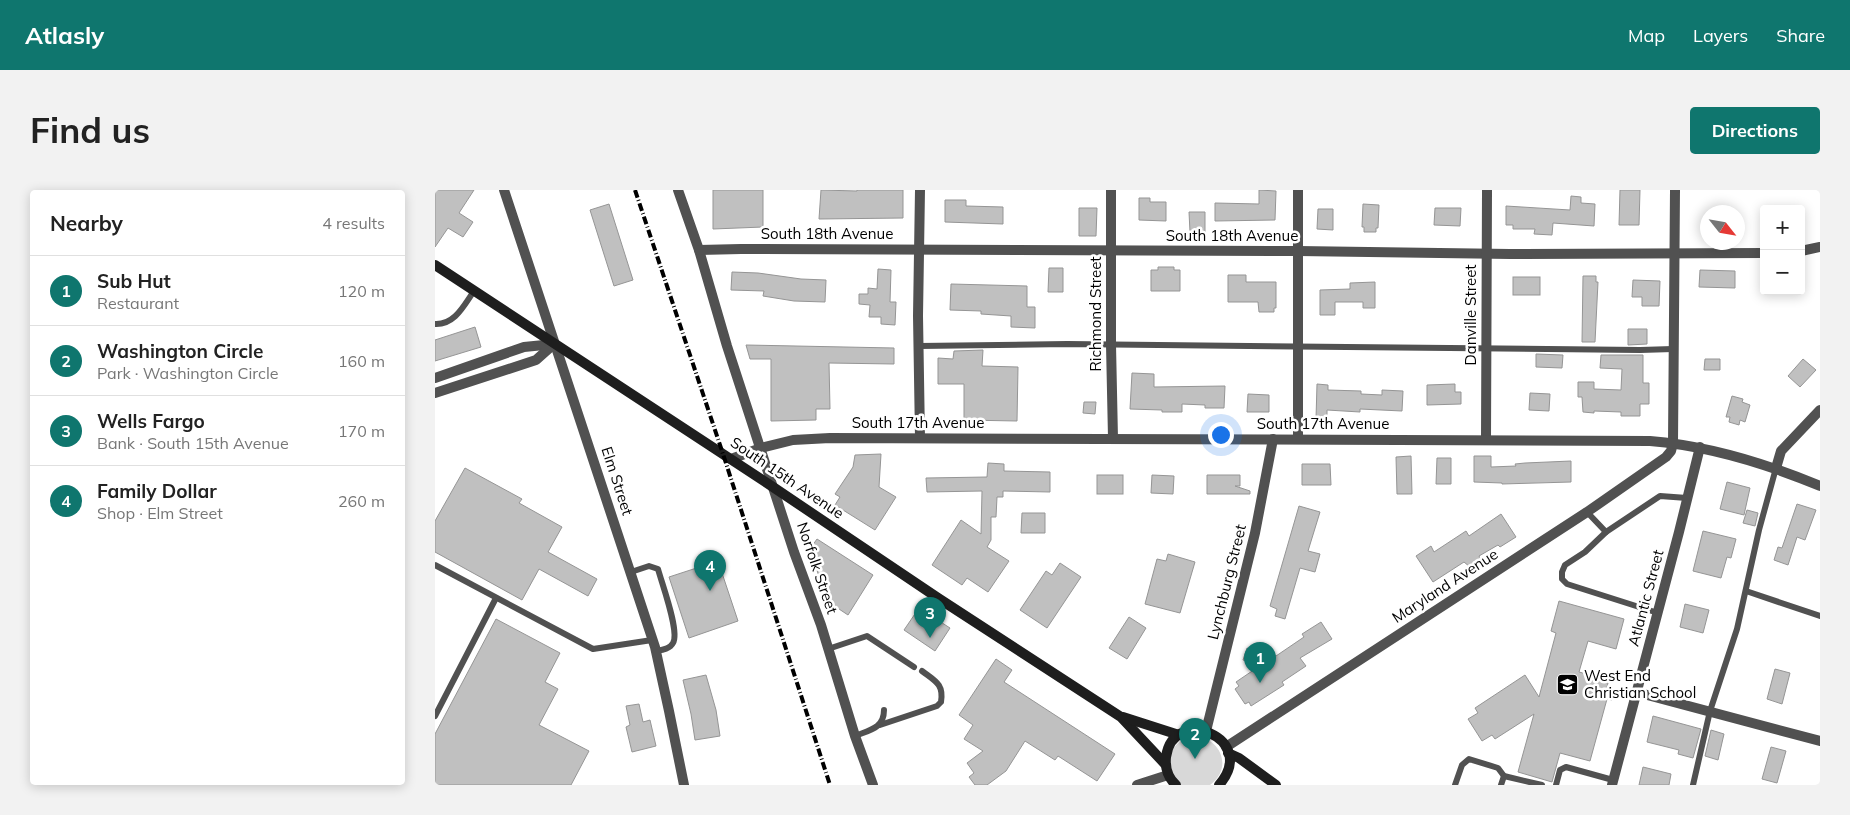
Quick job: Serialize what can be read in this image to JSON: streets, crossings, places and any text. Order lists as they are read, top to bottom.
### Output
{
  "streets": {
    "main road": ["South 15th Avenue"],
    "street": [
      "South 18th Avenue",
      "Richmond Street",
      "Danville Street",
      "South 17th Avenue",
      "Elm Street",
      "Norfolk Street",
      "Lynchburg Street",
      "Maryland Avenue",
      "Atlantic Street"
    ]
  },
  "crossings": [
    ["South 18th Avenue", "Richmond Street"],
    ["South 18th Avenue", "Danville Street"],
    ["South 18th Avenue", "Norfolk Street"],
    ["Richmond Street", "South 17th Avenue"],
    ["Danville Street", "South 17th Avenue"],
    ["South 17th Avenue", "South 15th Avenue"],
    ["South 17th Avenue", "Norfolk Street"],
    ["South 17th Avenue", "Lynchburg Street"],
    ["South 17th Avenue", "Maryland Avenue"],
    ["South 17th Avenue", "Atlantic Street"],
    ["South 15th Avenue", "Elm Street"],
    ["South 15th Avenue", "Norfolk Street"]
  ],
  "places": {
    "school or university": ["West End Christian School"]
  },
  "north": "bottom right",
  "page": {
    "header": "Atlasly",
    "nav": ["Map", "Layers", "Share"],
    "buttons": "Directions",
    "title": "Find us",
    "heading": ["Nearby", "4 results"],
    "map_buttons": ["+", "−"],
    "list": [
      {
        "mark": "1",
        "name": "Sub Hut",
        "note": "Restaurant",
        "value": "120 m"
      },
      {
        "mark": "2",
        "name": "Washington Circle",
        "note": "Park · Washington Circle",
        "value": "160 m"
      },
      {
        "mark": "3",
        "name": "Wells Fargo",
        "note": "Bank · South 15th Avenue",
        "value": "170 m"
      },
      {
        "mark": "4",
        "name": "Family Dollar",
        "note": "Shop · Elm Street",
        "value": "260 m"
      }
    ],
    "pins": [
      "4",
      "3",
      "1",
      "2"
    ]
  }
}
